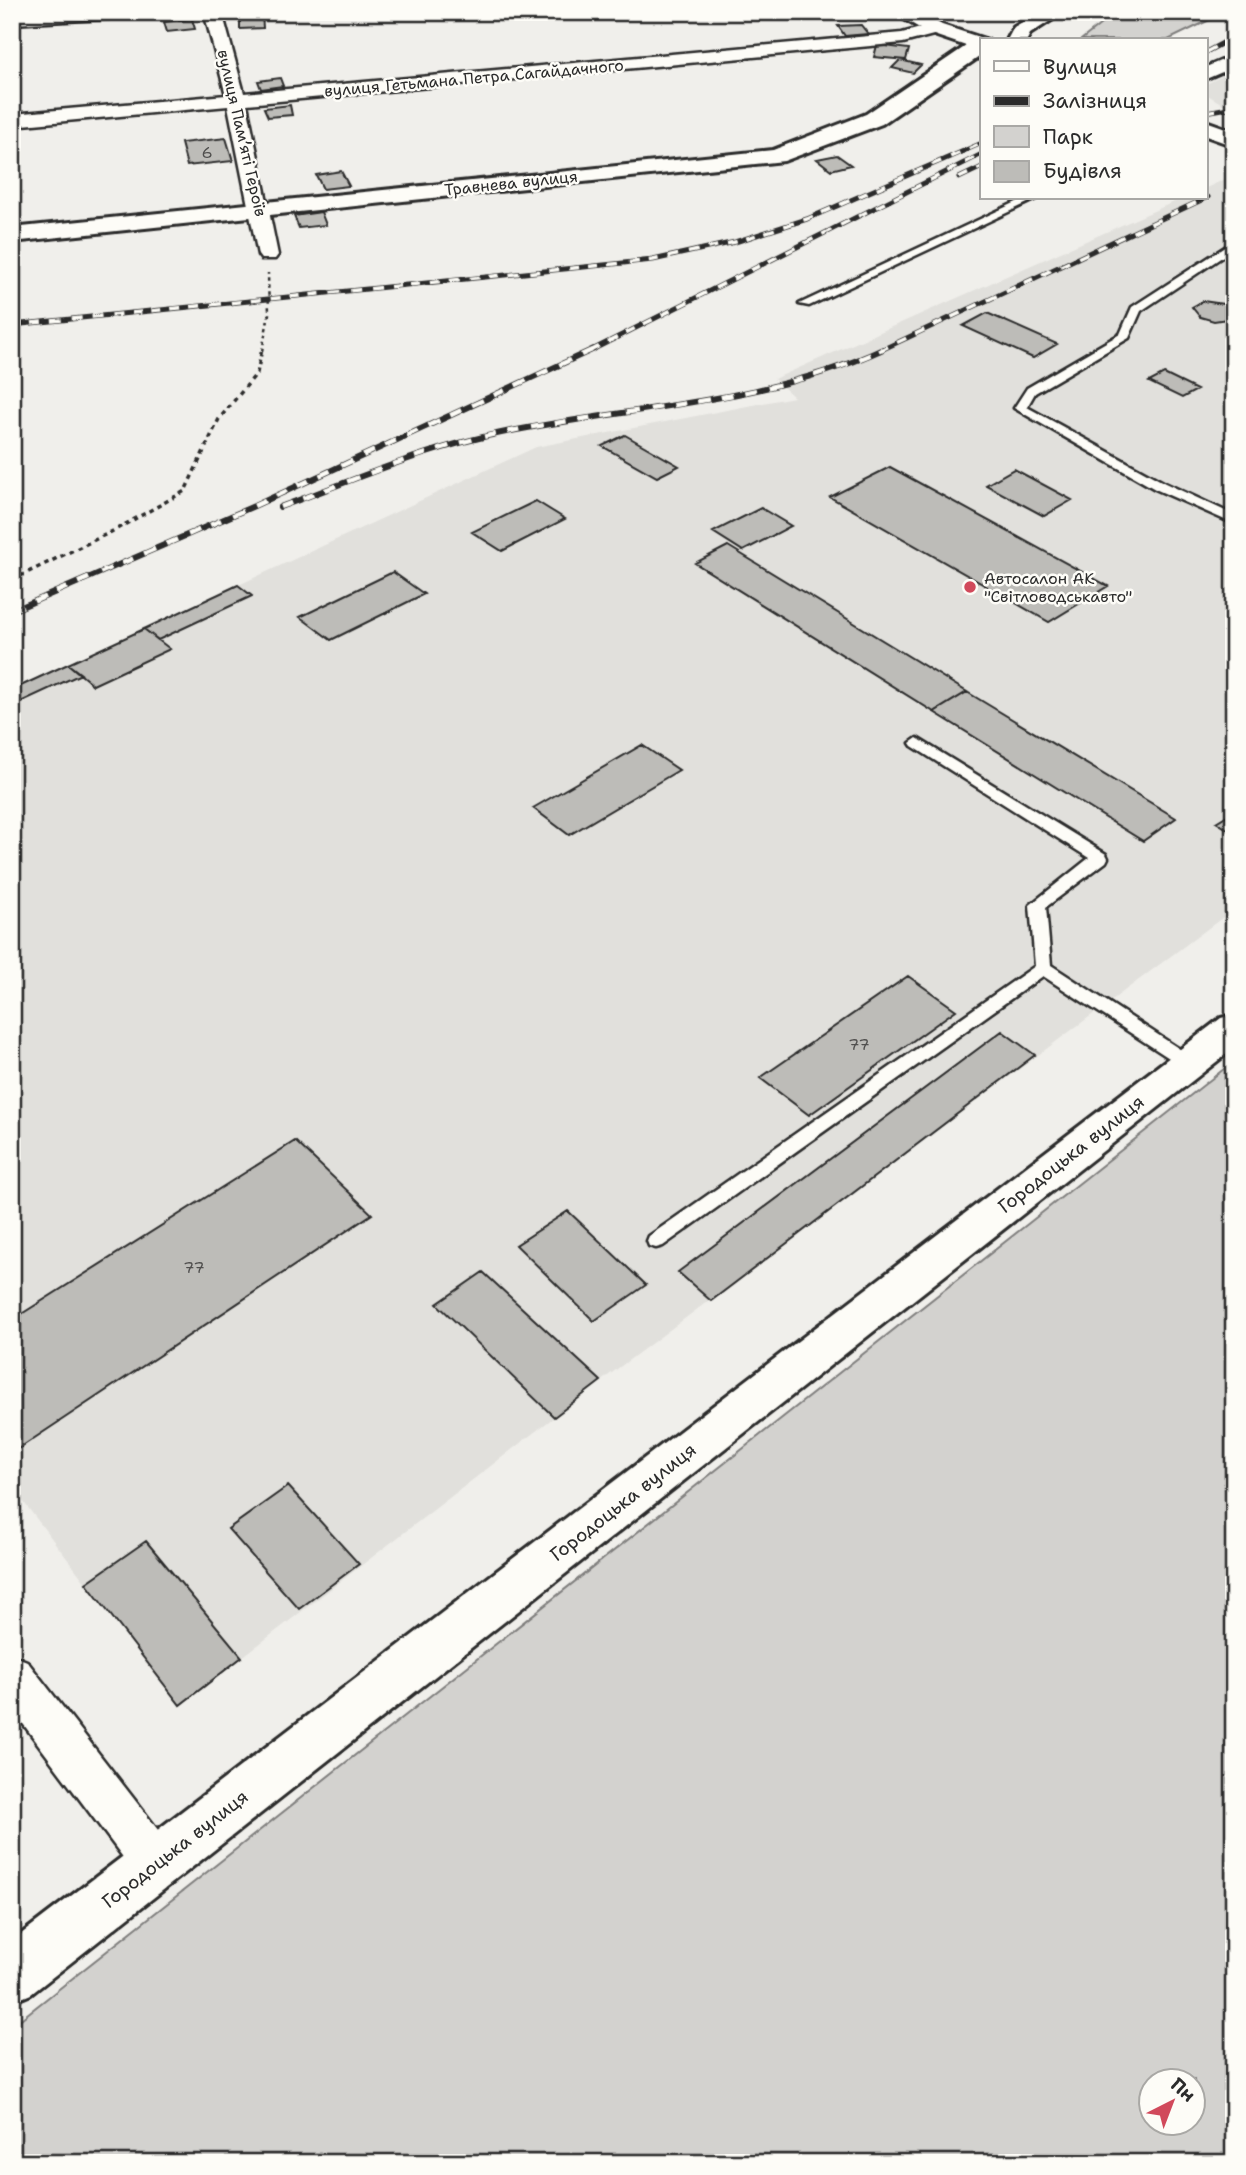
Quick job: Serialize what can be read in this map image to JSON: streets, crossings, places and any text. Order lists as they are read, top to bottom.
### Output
{
  "streets": {
    "street": [
      "вулиця Гетьмана Петра Сагайдачного",
      "вулиця Памʼяті Героїв",
      "Травнева вулиця",
      "Городоцька вулиця"
    ]
  },
  "crossings": [
    ["вулиця Гетьмана Петра Сагайдачного", "вулиця Памʼяті Героїв"],
    ["вулиця Памʼяті Героїв", "Травнева вулиця"]
  ],
  "places": ["Автосалон АК \"Світловодськавто\""],
  "house_numbers": ["6", "77", "77"],
  "legend": [
    "Вулиця",
    "Залізниця",
    "Парк",
    "Будівля"
  ],
  "north": "top right"
}
